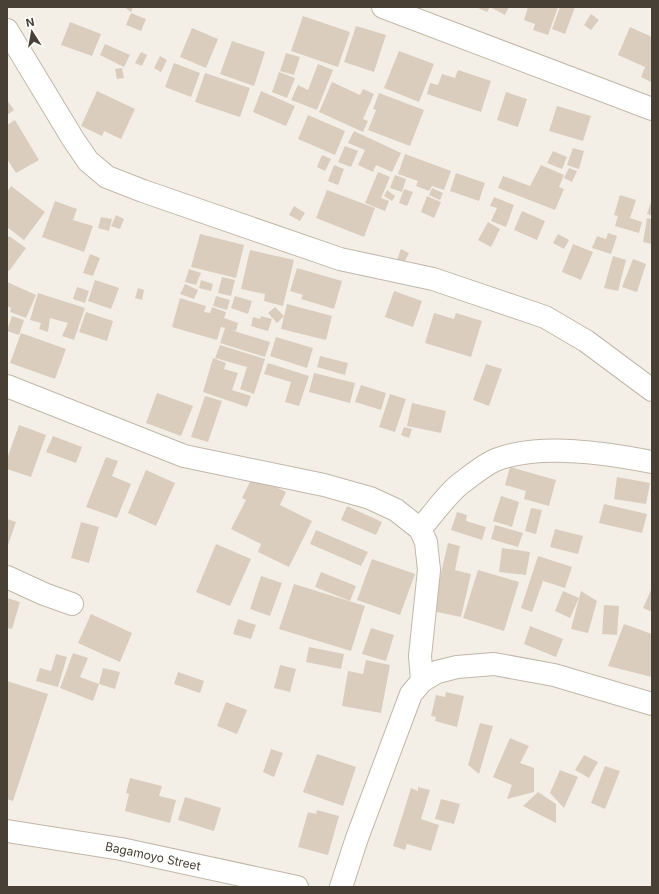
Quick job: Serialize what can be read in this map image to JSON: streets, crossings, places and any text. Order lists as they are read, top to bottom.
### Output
{
  "streets": {
    "street": ["Bagamoyo Street"]
  },
  "north": "top"
}
